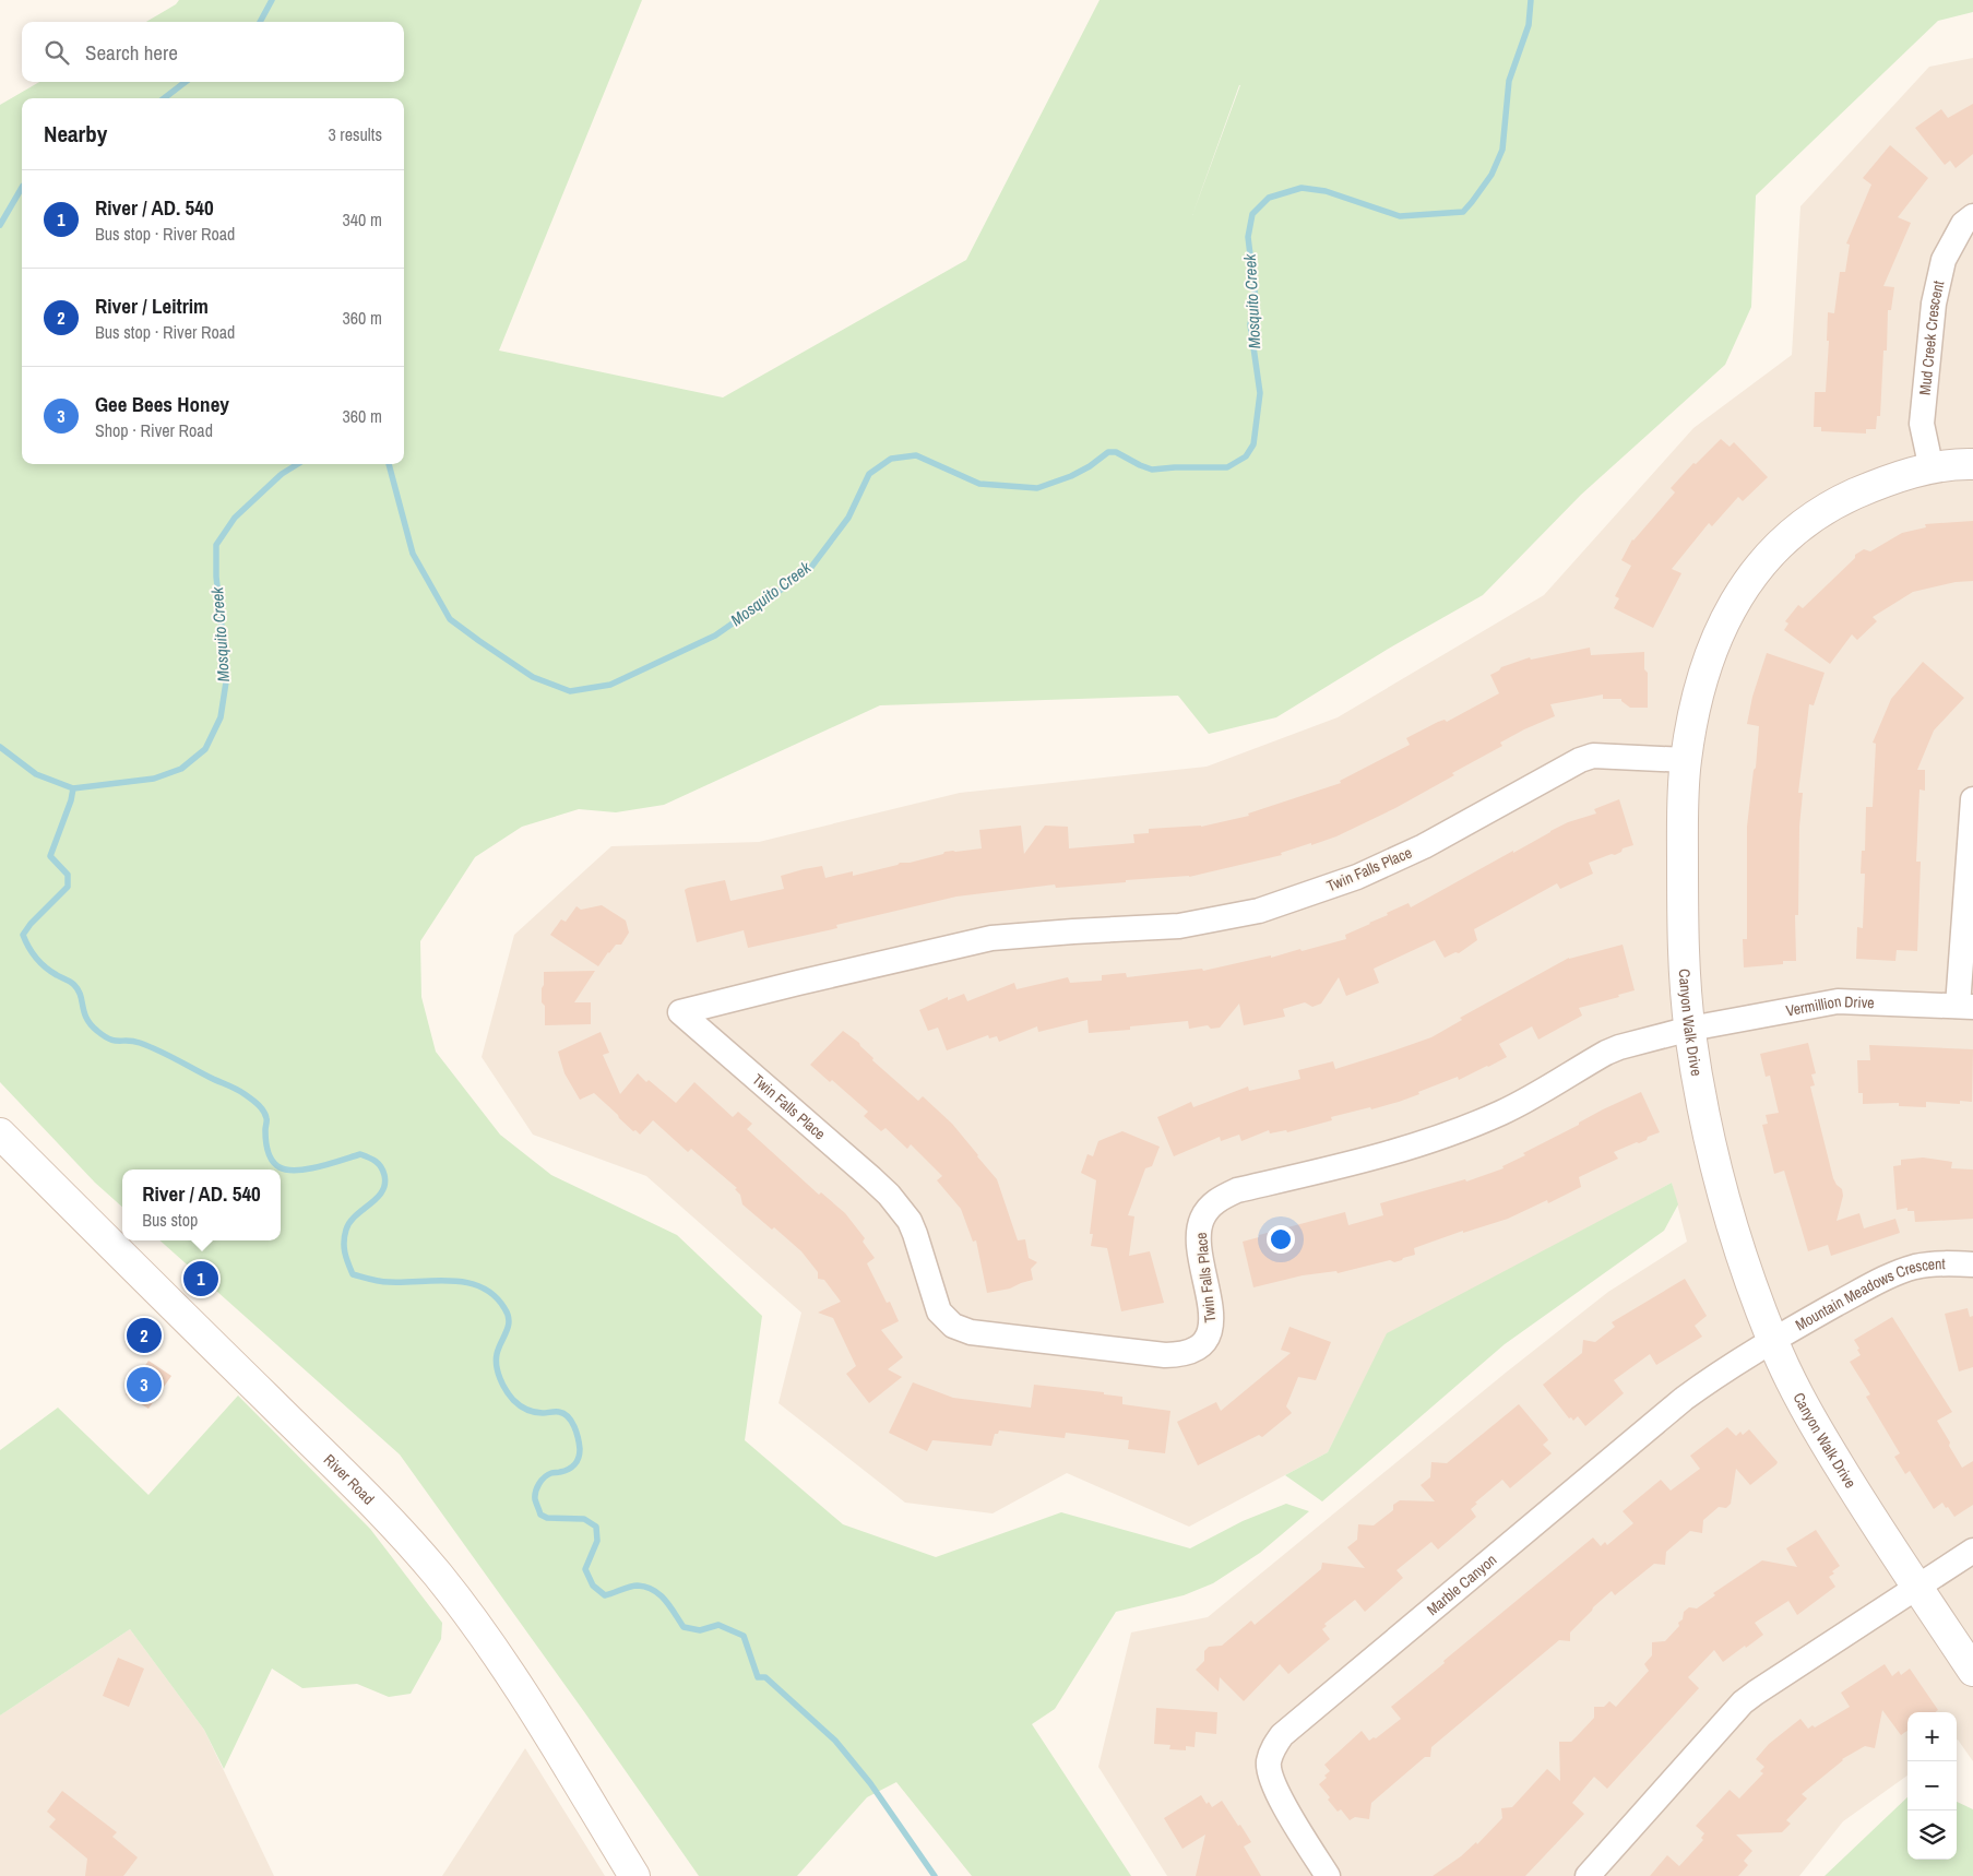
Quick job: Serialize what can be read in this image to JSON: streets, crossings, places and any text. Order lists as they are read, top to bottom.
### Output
{
  "streets": {
    "street": [
      "Mud Creek Crescent",
      "Twin Falls Place",
      "Vermillion Drive",
      "Canyon Walk Drive",
      "Mountain Meadows Crescent",
      "River Road",
      "Marble Canyon"
    ]
  },
  "crossings": [
    ["Mud Creek Crescent", "Canyon Walk Drive"],
    ["Twin Falls Place", "Vermillion Drive"],
    ["Twin Falls Place", "Canyon Walk Drive"],
    ["Vermillion Drive", "Canyon Walk Drive"],
    ["Canyon Walk Drive", "Mountain Meadows Crescent"],
    ["Canyon Walk Drive", "Marble Canyon"],
    ["Mountain Meadows Crescent", "Marble Canyon"]
  ],
  "water": ["Mosquito Creek"],
  "page": {
    "search": "Search here",
    "heading": ["Nearby", "3 results"],
    "list": [
      {
        "mark": "1",
        "name": "River / AD. 540",
        "note": "Bus stop · River Road",
        "value": "340 m"
      },
      {
        "mark": "2",
        "name": "River / Leitrim",
        "note": "Bus stop · River Road",
        "value": "360 m"
      },
      {
        "mark": "3",
        "name": "Gee Bees Honey",
        "note": "Shop · River Road",
        "value": "360 m"
      }
    ],
    "popup": ["River / AD. 540", "Bus stop"],
    "pins": ["1", "2", "3"],
    "map_buttons": ["+", "−"]
  }
}
